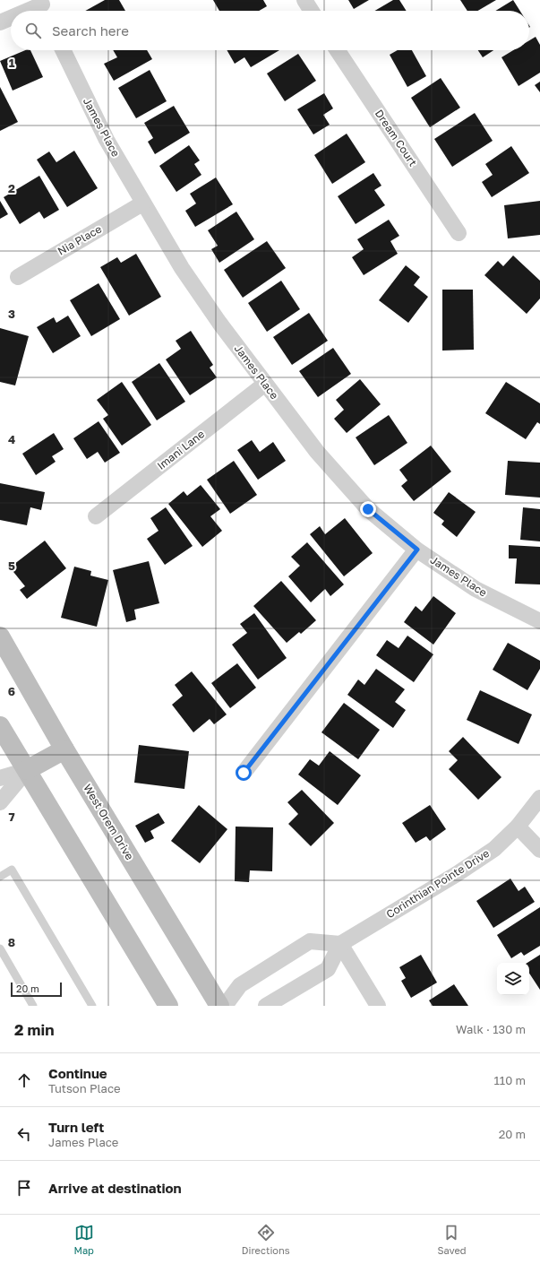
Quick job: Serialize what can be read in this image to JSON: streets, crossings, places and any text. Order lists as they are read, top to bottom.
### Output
{
  "streets": {
    "main road": ["West Orem Drive"],
    "street": [
      "James Place",
      "Dream Court",
      "Nia Place",
      "Imani Lane",
      "Corinthian Pointe Drive"
    ]
  },
  "crossings": [
    ["James Place", "Nia Place"],
    ["James Place", "Imani Lane"]
  ],
  "scale_bar": "20 m",
  "page": {
    "search": "Search here",
    "scale": "20 m",
    "heading": ["2 min", "Walk · 130 m"],
    "list": [
      ["Continue", "Tutson Place", "110 m"],
      ["Turn left", "James Place", "20 m"],
      "Arrive at destination"
    ],
    "nav": ["Map", "Directions", "Saved"]
  },
  "grid": {
    "rows": [
      "1",
      "2",
      "3",
      "4",
      "5",
      "6",
      "7",
      "8"
    ]
  }
}
